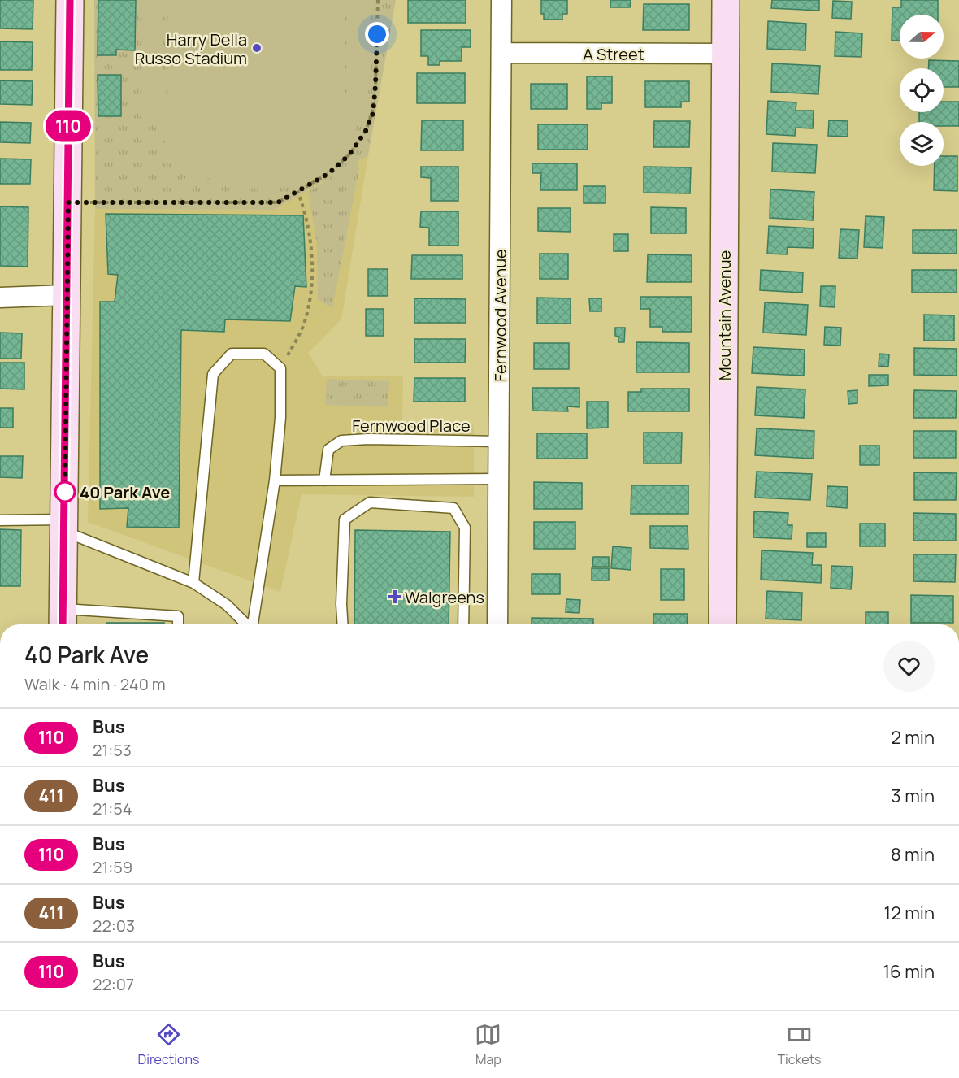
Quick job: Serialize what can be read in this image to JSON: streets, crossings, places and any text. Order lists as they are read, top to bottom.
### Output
{
  "streets": {
    "street": ["A Street", "Fernwood Avenue", "Mountain Avenue"],
    "lane": ["Fernwood Place"]
  },
  "crossings": [
    ["A Street", "Fernwood Avenue"],
    ["A Street", "Mountain Avenue"],
    ["Fernwood Avenue", "Fernwood Place"]
  ],
  "places": {
    "other": ["Harry Della Russo Stadium", "40 Park Ave"],
    "health": ["Walgreens"]
  },
  "lines": ["bus line 110"],
  "north": "right",
  "page": {
    "on_map": "110",
    "heading": ["40 Park Ave", "Walk · 4 min · 240 m"],
    "list": [
      {
        "mark": "110",
        "name": "Bus",
        "note": "21:53",
        "value": "2 min"
      },
      {
        "mark": "411",
        "name": "Bus",
        "note": "21:54",
        "value": "3 min"
      },
      {
        "mark": "110",
        "name": "Bus",
        "note": "21:59",
        "value": "8 min"
      },
      {
        "mark": "411",
        "name": "Bus",
        "note": "22:03",
        "value": "12 min"
      },
      {
        "mark": "110",
        "name": "Bus",
        "note": "22:07",
        "value": "16 min"
      }
    ],
    "tabs": ["Directions", "Map", "Tickets"]
  }
}
